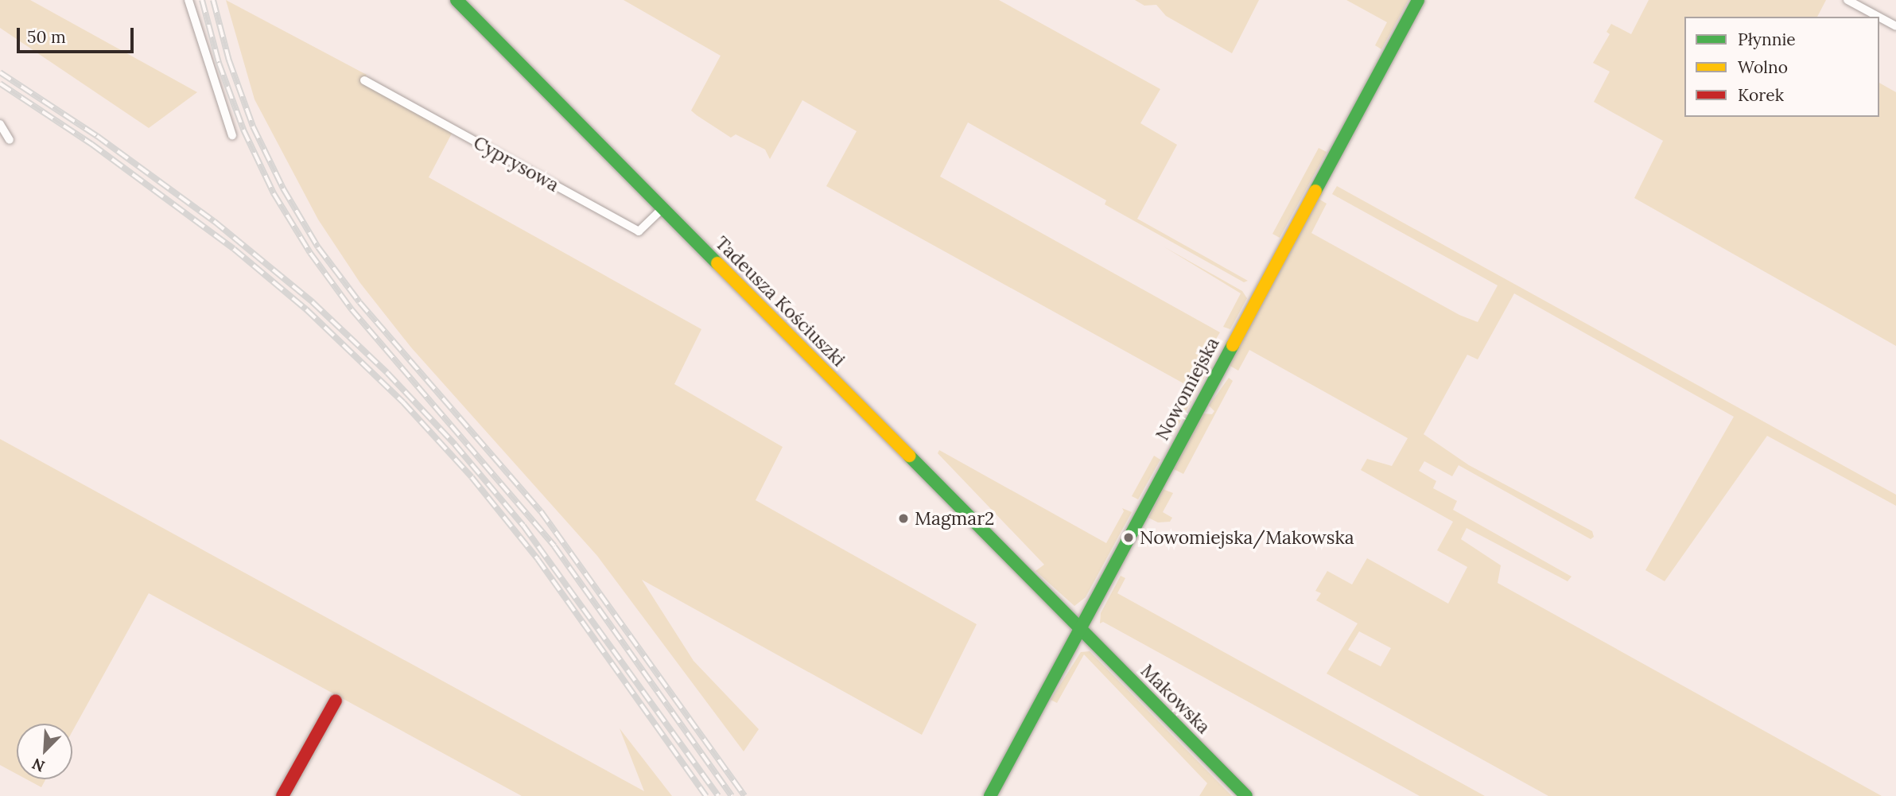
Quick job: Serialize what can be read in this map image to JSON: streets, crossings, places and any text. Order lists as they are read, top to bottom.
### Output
{
  "streets": {
    "street": ["Tadeusza Kościuszki", "Nowomiejska", "Makowska"],
    "lane": ["Cyprysowa"]
  },
  "crossings": [
    ["Cyprysowa", "Tadeusza Kościuszki"],
    ["Tadeusza Kościuszki", "Nowomiejska"],
    ["Tadeusza Kościuszki", "Makowska"],
    ["Nowomiejska", "Makowska"]
  ],
  "places": ["Magmar2", "Nowomiejska/Makowska"],
  "legend": ["Płynnie", "Wolno", "Korek"],
  "scale_bar": "50 m",
  "north": "bottom left"
}
